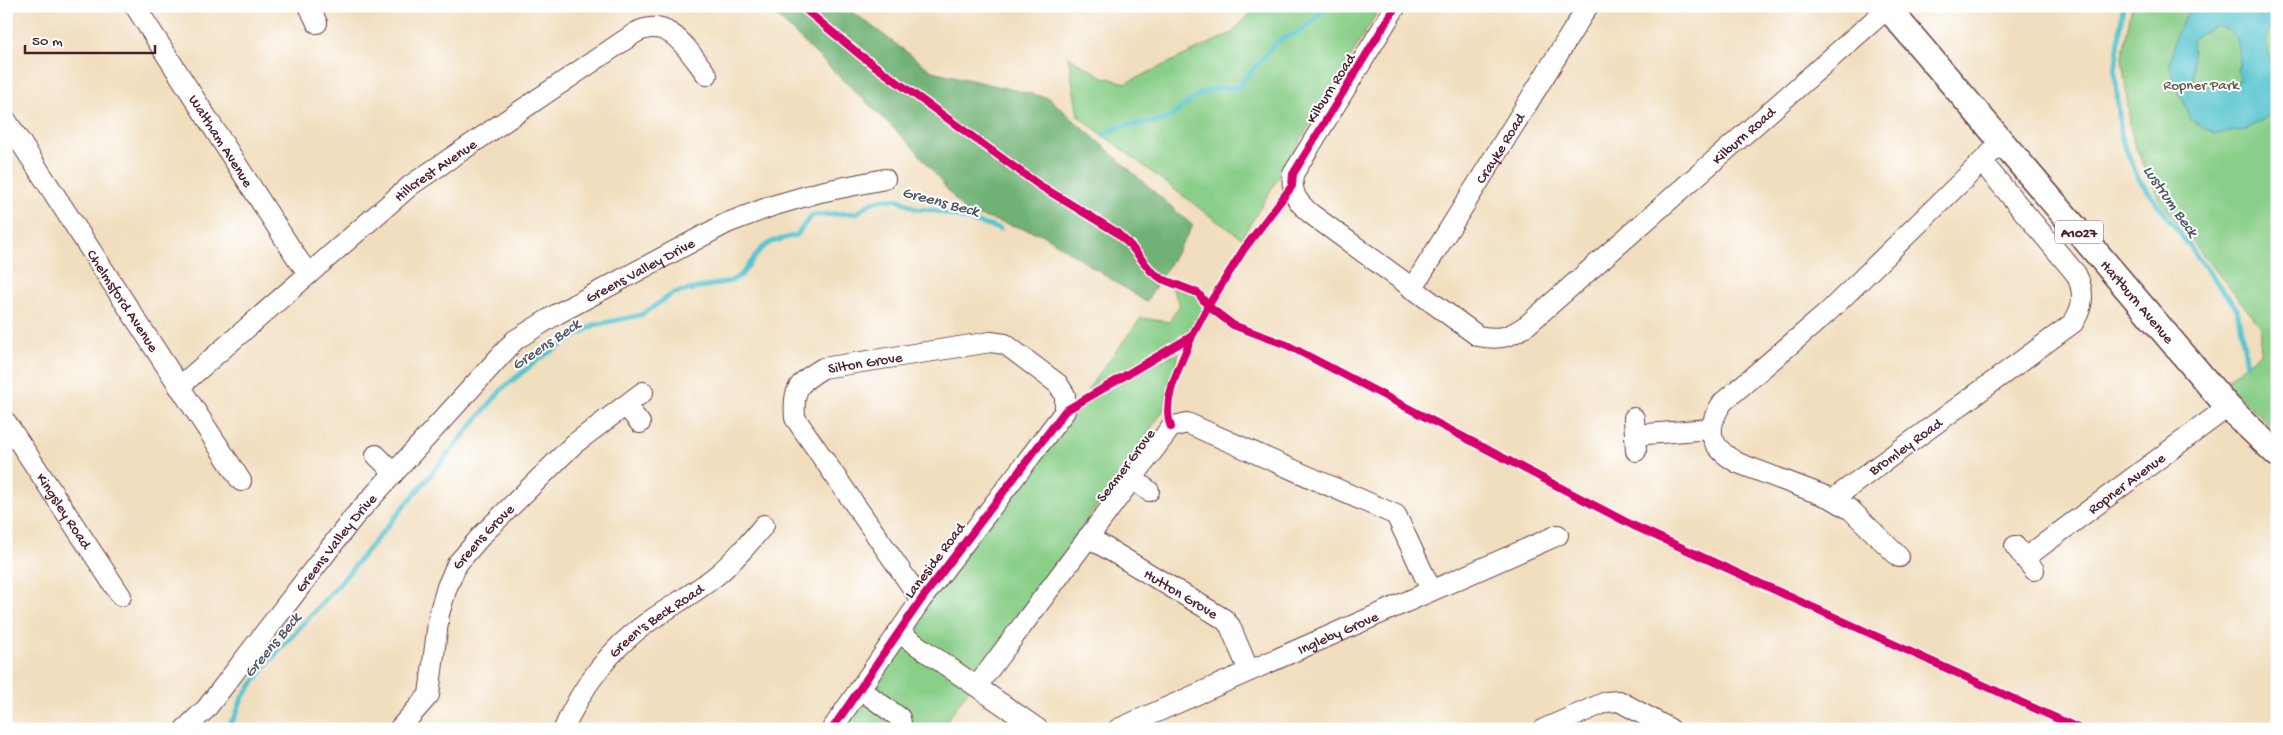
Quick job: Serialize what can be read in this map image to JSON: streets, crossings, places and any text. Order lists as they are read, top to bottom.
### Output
{
  "streets": {
    "main road": ["A1027", "Hartburn Avenue"],
    "street": [
      "Kilburn Road",
      "Waltham Avenue",
      "Crayke Road",
      "Hillcrest Avenue",
      "Greens Valley Drive",
      "Chelmsford Avenue",
      "Silton Grove",
      "Bromley Road",
      "Seamer Grove",
      "Ropner Avenue",
      "Kingsley Road",
      "Greens Grove",
      "Laneside Road",
      "Hutton Grove",
      "Green's Beck Road",
      "Ingleby Grove"
    ]
  },
  "crossings": [
    ["Kilburn Road", "Crayke Road"],
    ["Kilburn Road", "Hartburn Avenue"],
    ["Waltham Avenue", "Hillcrest Avenue"],
    ["Hillcrest Avenue", "Chelmsford Avenue"],
    ["Hartburn Avenue", "Ropner Avenue"],
    ["Silton Grove", "Laneside Road"],
    ["Seamer Grove", "Hutton Grove"],
    ["Seamer Grove", "Ingleby Grove"],
    ["Hutton Grove", "Ingleby Grove"]
  ],
  "water": ["Greens Beck", "Lustrum Beck"],
  "parks": ["Ropner Park"],
  "scale_bar": "50 m"
}
